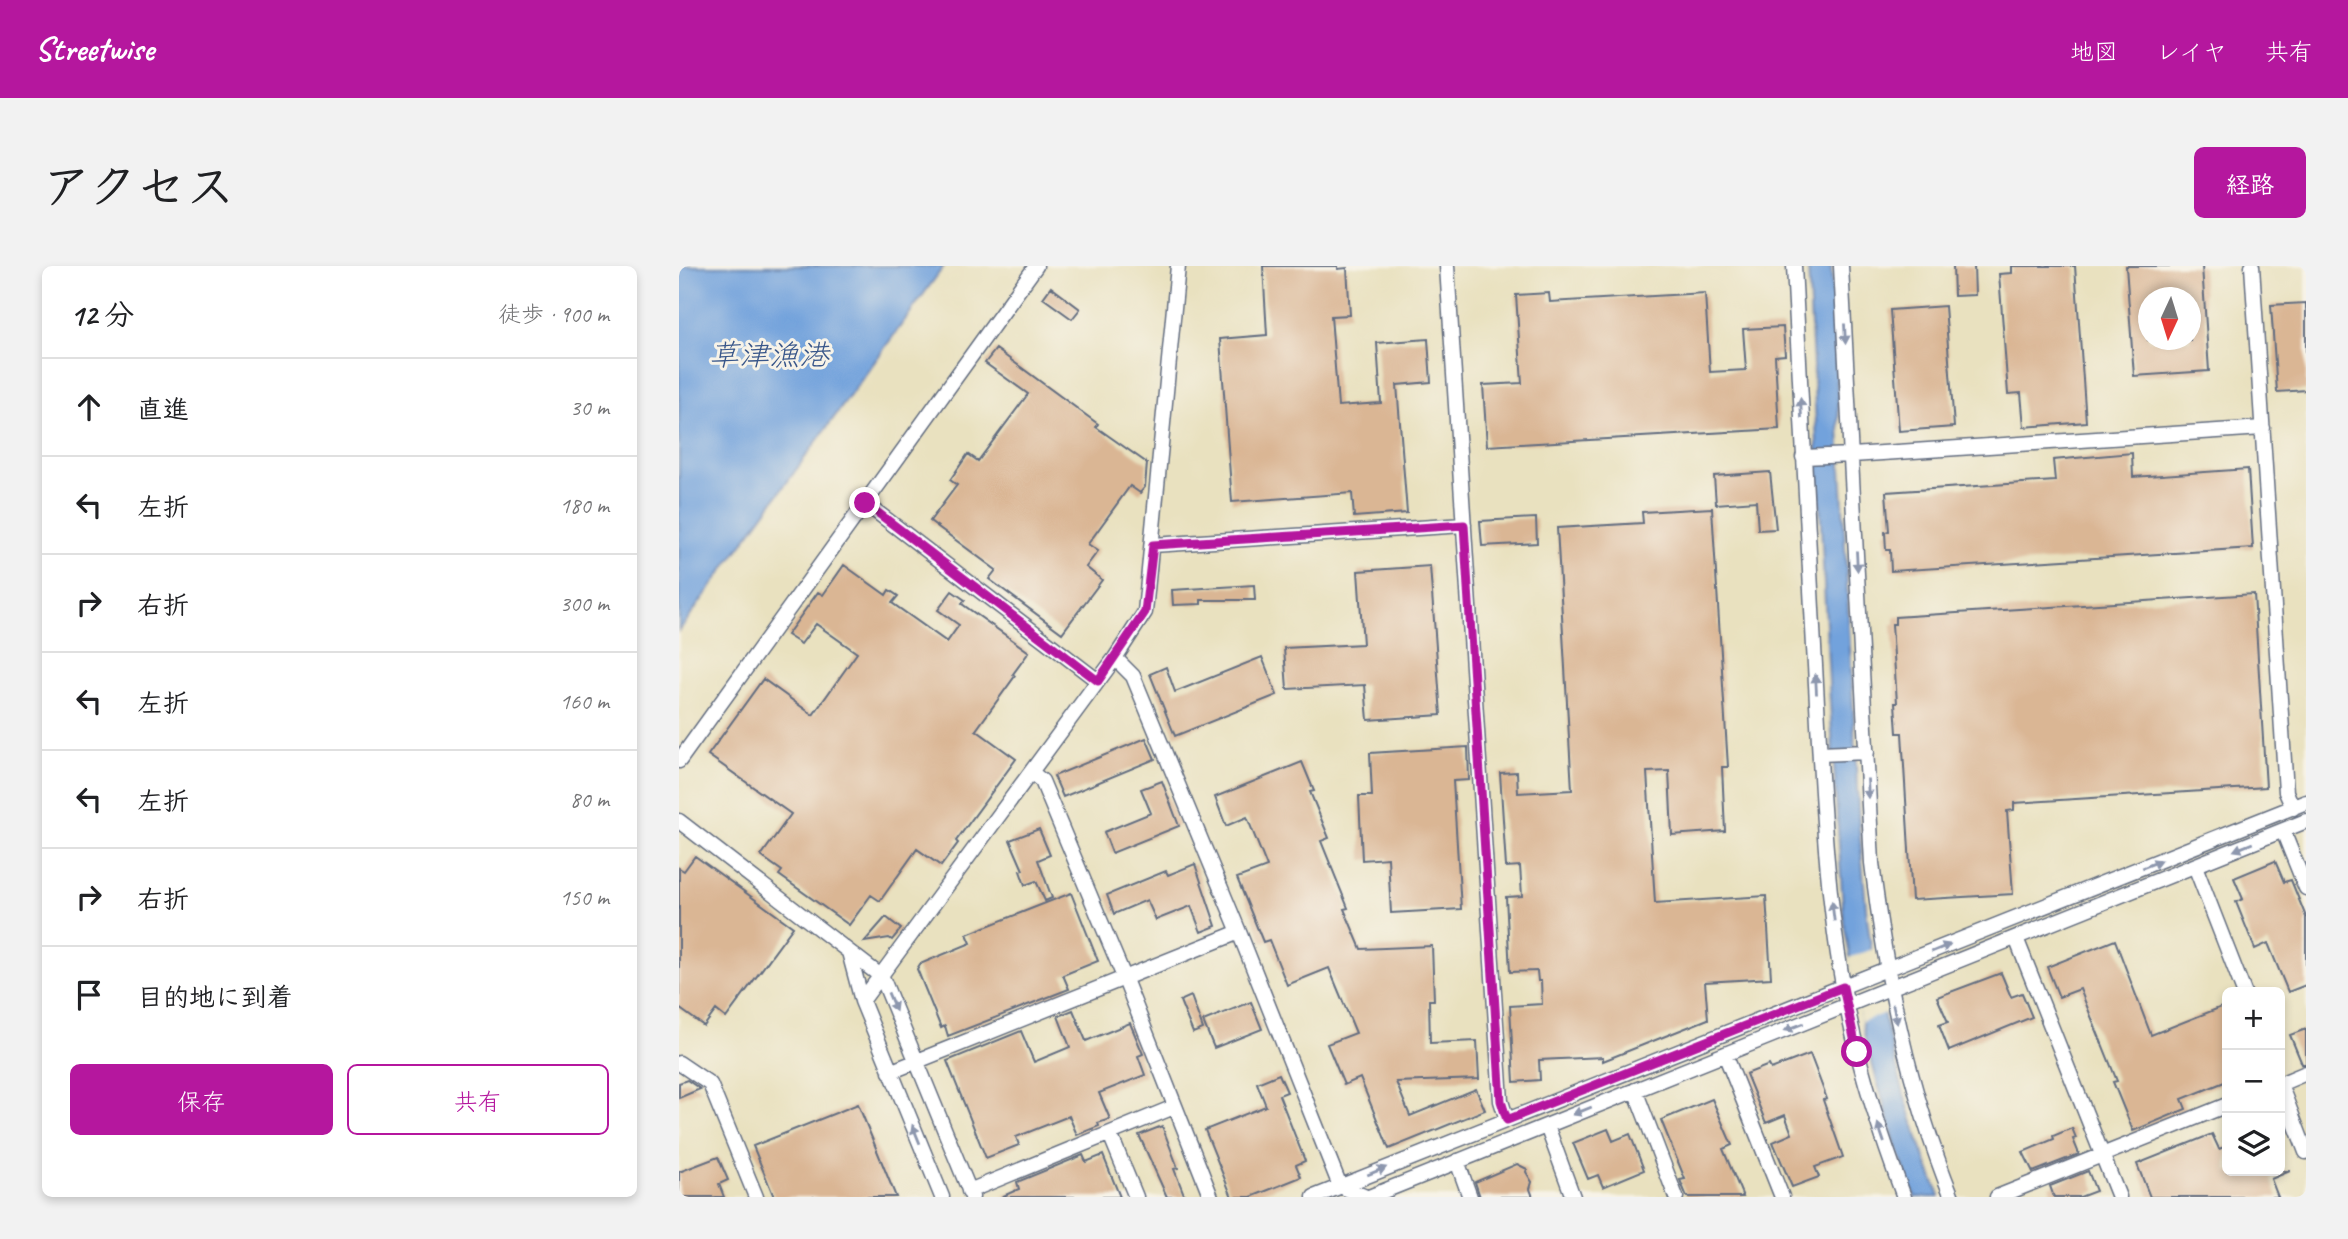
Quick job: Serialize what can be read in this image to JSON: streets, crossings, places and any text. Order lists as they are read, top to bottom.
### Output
{
  "water": ["草津漁港"],
  "north": "bottom",
  "page": {
    "header": "Streetwise",
    "nav": ["地図", "レイヤ", "共有"],
    "title": "アクセス",
    "buttons": [
      "経路",
      ["保存", "共有"]
    ],
    "heading": ["12 分", "徒歩 · 900 m"],
    "list": [
      ["直進", "30 m"],
      ["左折", "180 m"],
      ["右折", "300 m"],
      ["左折", "160 m"],
      ["左折", "80 m"],
      ["右折", "150 m"],
      "目的地に到着"
    ],
    "map_buttons": ["+", "−"]
  }
}
